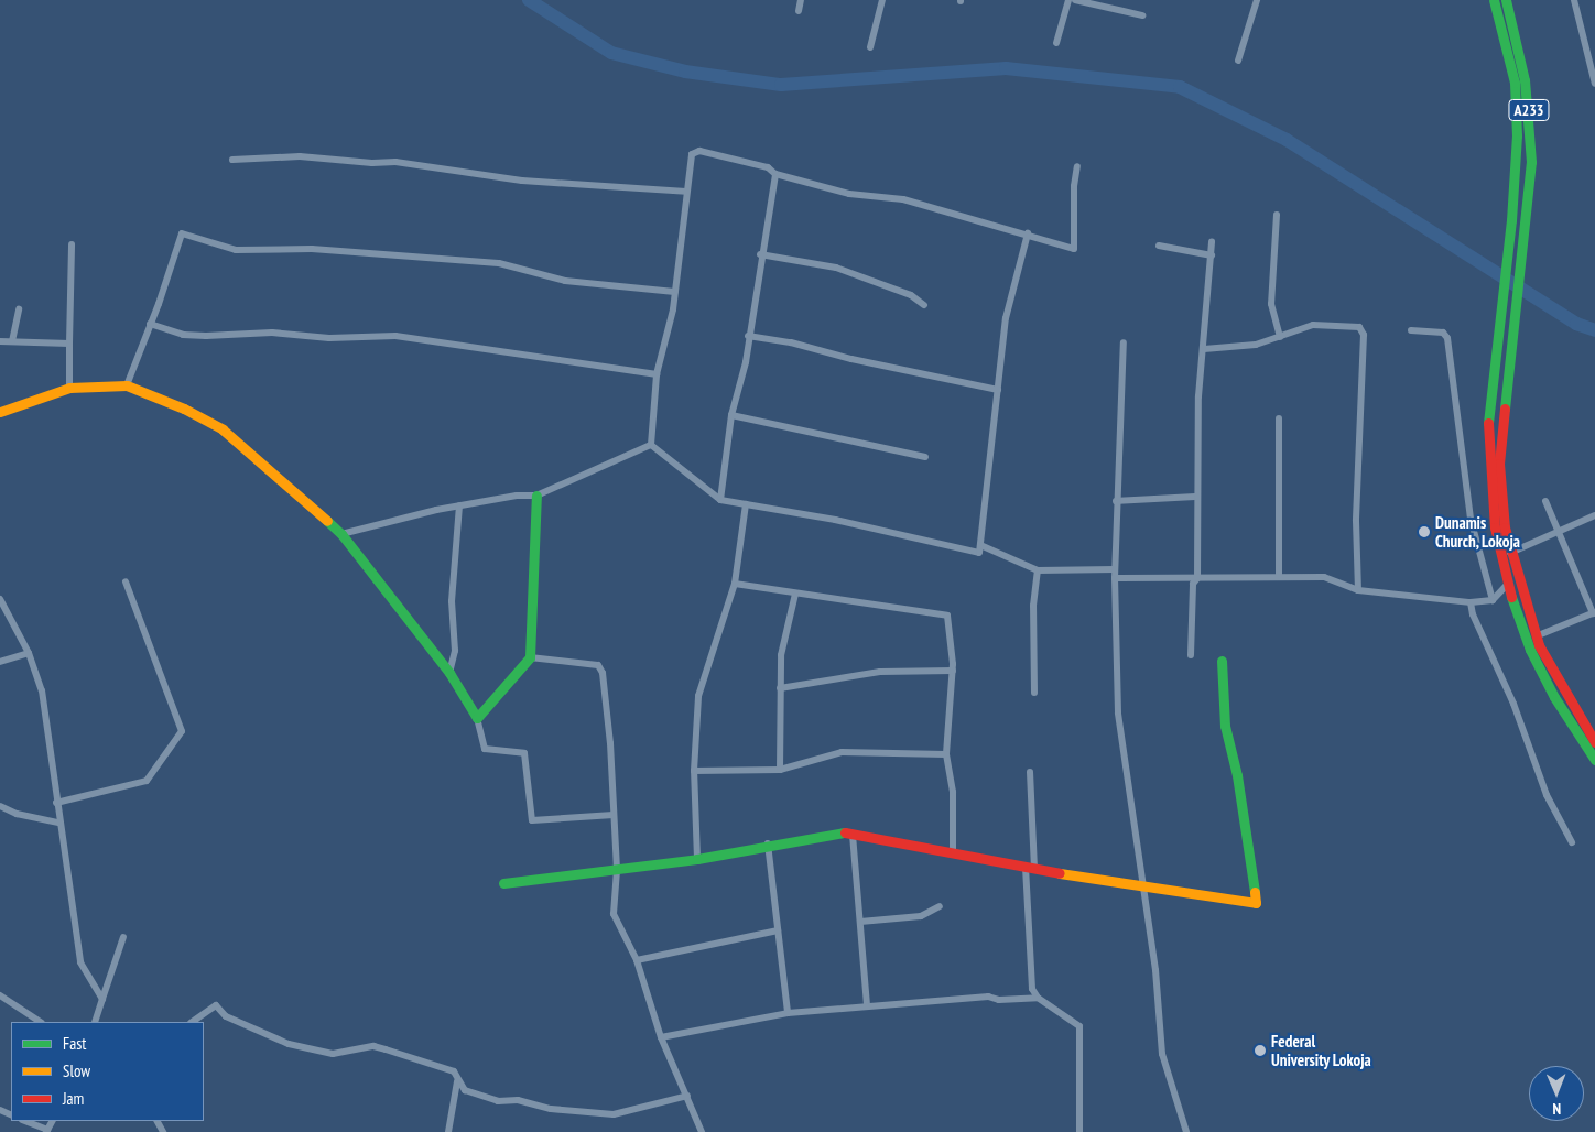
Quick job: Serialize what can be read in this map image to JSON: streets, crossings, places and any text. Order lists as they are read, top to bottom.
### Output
{
  "streets": {
    "main road": ["A233"]
  },
  "places": ["Dunamis Church, Lokoja", "Federal University Lokoja"],
  "legend": ["Fast", "Slow", "Jam"],
  "north": "bottom"
}
